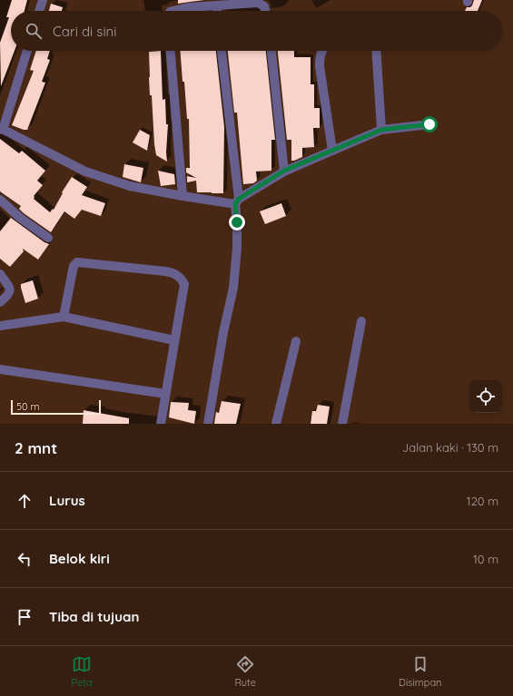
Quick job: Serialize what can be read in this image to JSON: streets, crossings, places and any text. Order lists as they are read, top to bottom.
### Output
{
  "scale_bar": "50 m",
  "page": {
    "search": "Cari di sini",
    "scale": "50 m",
    "heading": ["2 mnt", "Jalan kaki · 130 m"],
    "list": [
      ["Lurus", "120 m"],
      ["Belok kiri", "10 m"],
      "Tiba di tujuan"
    ],
    "nav": ["Peta", "Rute", "Disimpan"]
  }
}
